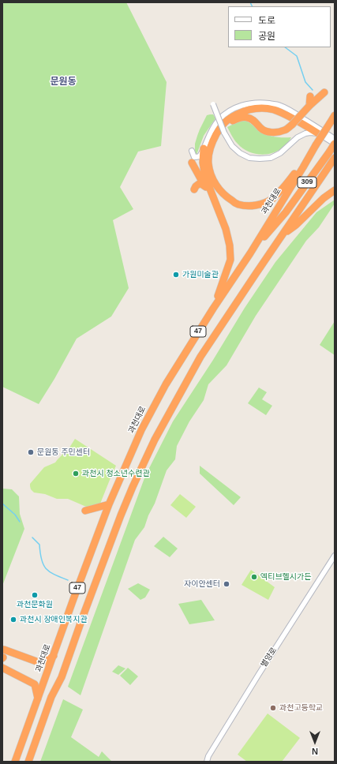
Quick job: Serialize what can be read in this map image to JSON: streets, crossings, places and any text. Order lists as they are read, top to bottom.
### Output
{
  "streets": {
    "highway": ["309", "과천대로", "47"],
    "street": ["별양로"]
  },
  "crossings": [
    ["309", "과천대로"]
  ],
  "districts": ["문원동"],
  "places": [
    "가원미술관",
    "문원동 주민센터",
    "과천시 청소년수련관",
    "엑티브헬시가든",
    "자이안센터",
    "과천문화원",
    "과천시 장애인복지관",
    "과천고등학교"
  ],
  "legend": ["도로", "공원"],
  "north": "bottom"
}
